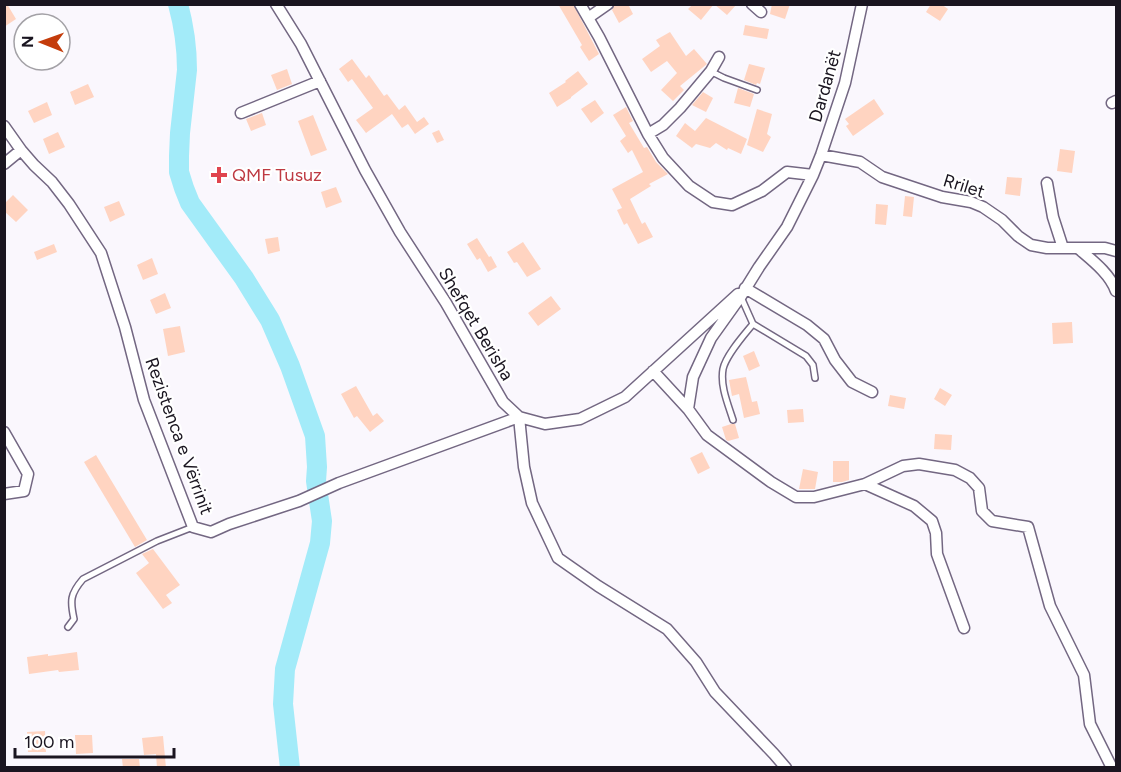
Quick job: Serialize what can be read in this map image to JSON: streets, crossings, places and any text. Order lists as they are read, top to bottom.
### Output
{
  "streets": {
    "street": [
      "Dardanët",
      "Rrilet",
      "Shefqet Berisha",
      "Rezistenca e Vërrinit"
    ]
  },
  "crossings": [
    ["Dardanët", "Rrilet"],
    ["Shefqet Berisha", "Rezistenca e Vërrinit"]
  ],
  "places": {
    "health": ["QMF Tusuz"]
  },
  "scale_bar": "100 m",
  "north": "left"
}
